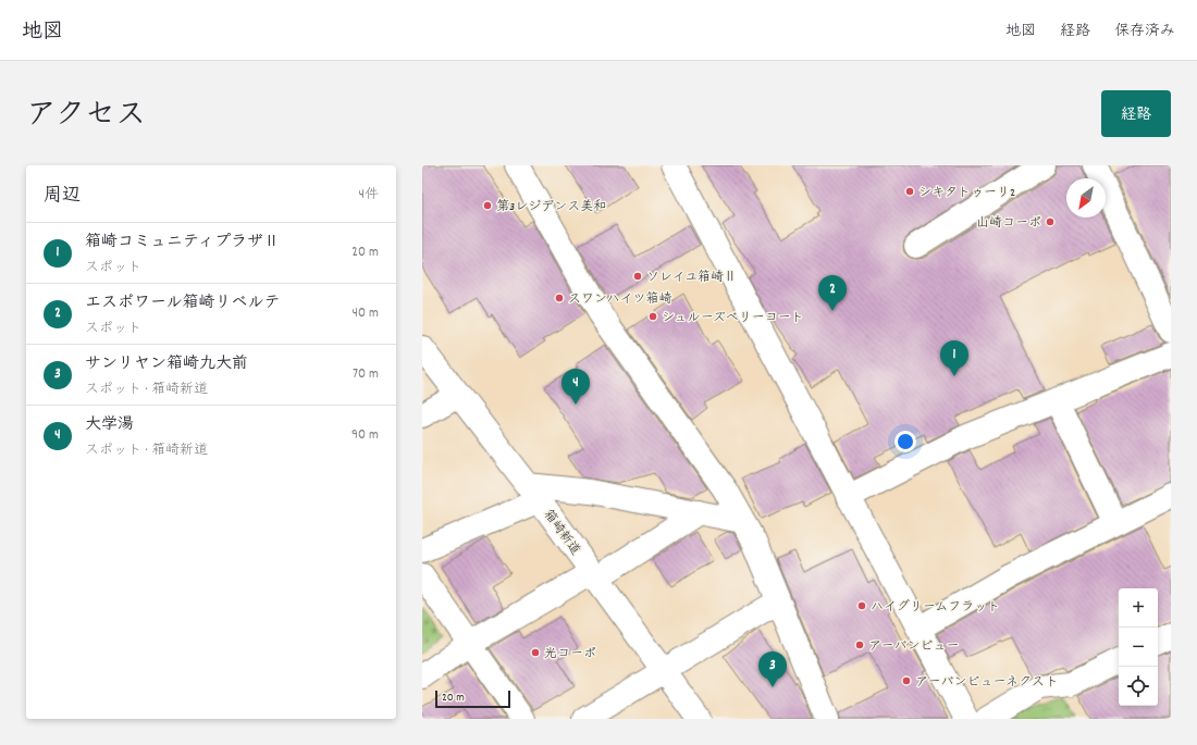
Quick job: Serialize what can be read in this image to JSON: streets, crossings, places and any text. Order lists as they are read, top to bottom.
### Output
{
  "streets": {
    "street": ["箱崎新道"]
  },
  "places": [
    "シキタトゥーリ2",
    "第3レジデンス美和",
    "山崎コーポ",
    "ソレイユ箱崎Ⅱ",
    "スワンハイツ箱崎",
    "シュルーズベリーコート",
    "ハイグリームフラット",
    "アーバンビュー",
    "光コーポ",
    "アーバンビューネクスト"
  ],
  "scale_bar": "20 m",
  "north": "bottom left",
  "page": {
    "header": "地図",
    "nav": ["地図", "経路", "保存済み"],
    "title": "アクセス",
    "buttons": "経路",
    "heading": ["周辺", "4件"],
    "list": [
      {
        "mark": "1",
        "name": "箱崎コミュニティプラザⅡ",
        "note": "スポット",
        "value": "20 m"
      },
      {
        "mark": "2",
        "name": "エスポワール箱崎リベルテ",
        "note": "スポット",
        "value": "40 m"
      },
      {
        "mark": "3",
        "name": "サンリヤン箱崎九大前",
        "note": "スポット · 箱崎新道",
        "value": "70 m"
      },
      {
        "mark": "4",
        "name": "大学湯",
        "note": "スポット · 箱崎新道",
        "value": "90 m"
      }
    ],
    "pins": [
      "2",
      "1",
      "4",
      "3"
    ],
    "map_buttons": ["+", "−"],
    "scale": "20 m"
  }
}
